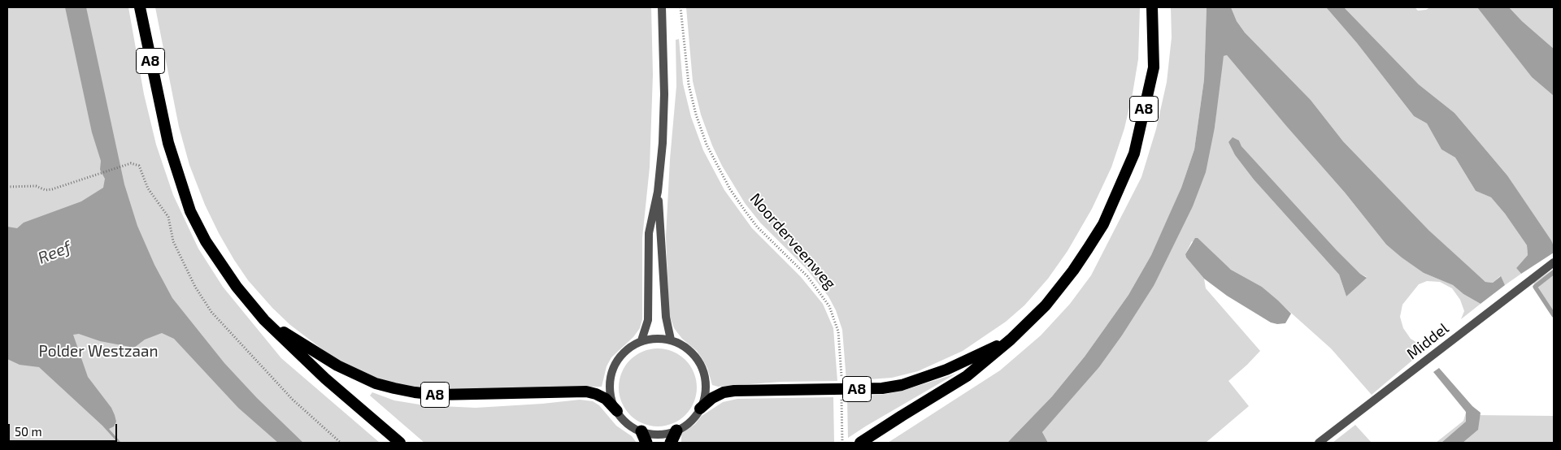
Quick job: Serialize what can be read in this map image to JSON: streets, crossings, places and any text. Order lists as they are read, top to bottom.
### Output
{
  "streets": {
    "highway": ["A8"],
    "street": ["Middel"],
    "path": ["Noorderveenweg"]
  },
  "water": ["Reef"],
  "parks": ["Polder Westzaan"],
  "scale_bar": "50 m"
}
